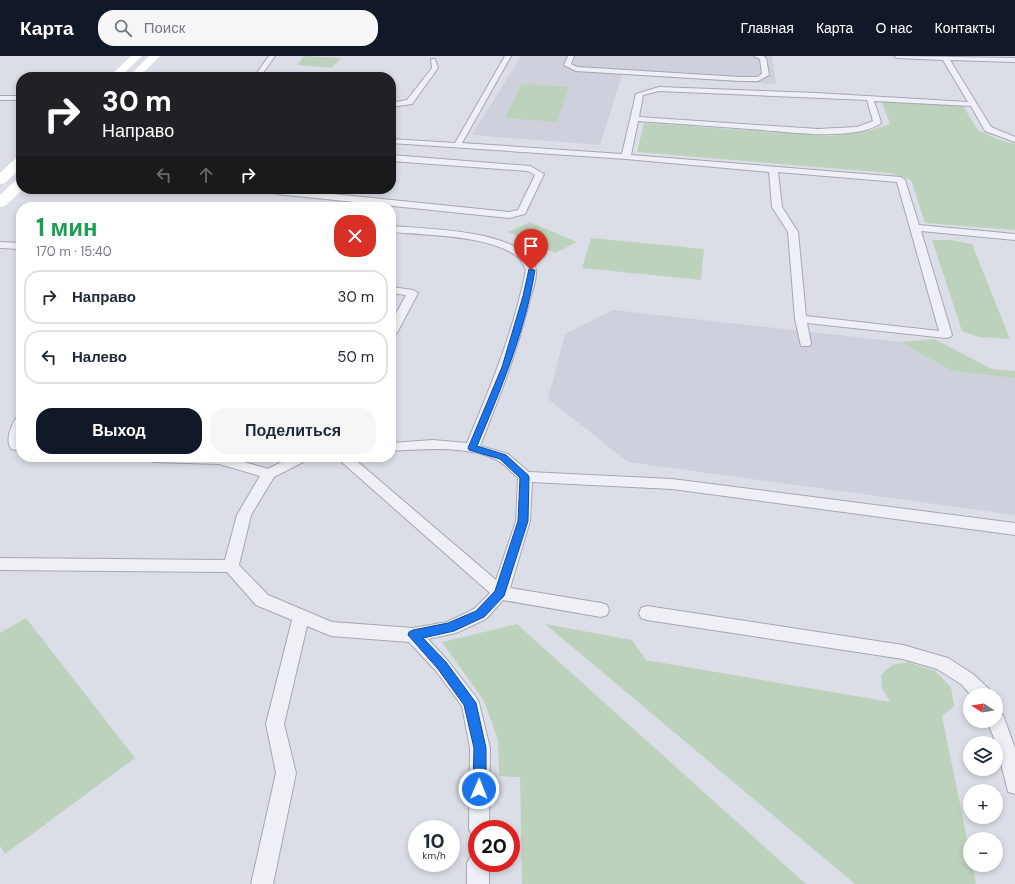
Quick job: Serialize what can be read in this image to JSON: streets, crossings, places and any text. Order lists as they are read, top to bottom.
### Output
{
  "north": "left",
  "page": {
    "header": "Карта",
    "search": "Поиск",
    "nav": [
      "Главная",
      "Карта",
      "О нас",
      "Контакты"
    ],
    "turn": ["30 m", "Направо"],
    "heading": ["1 мин", "170 m · 15:40"],
    "list": [
      {
        "name": "Направо",
        "value": "30 m"
      },
      {
        "name": "Налево",
        "value": "50 m"
      }
    ],
    "buttons": ["Выход", "Поделиться"],
    "map_buttons": ["+", "−"],
    "speed": "10 km/h",
    "limit": "20"
  }
}
